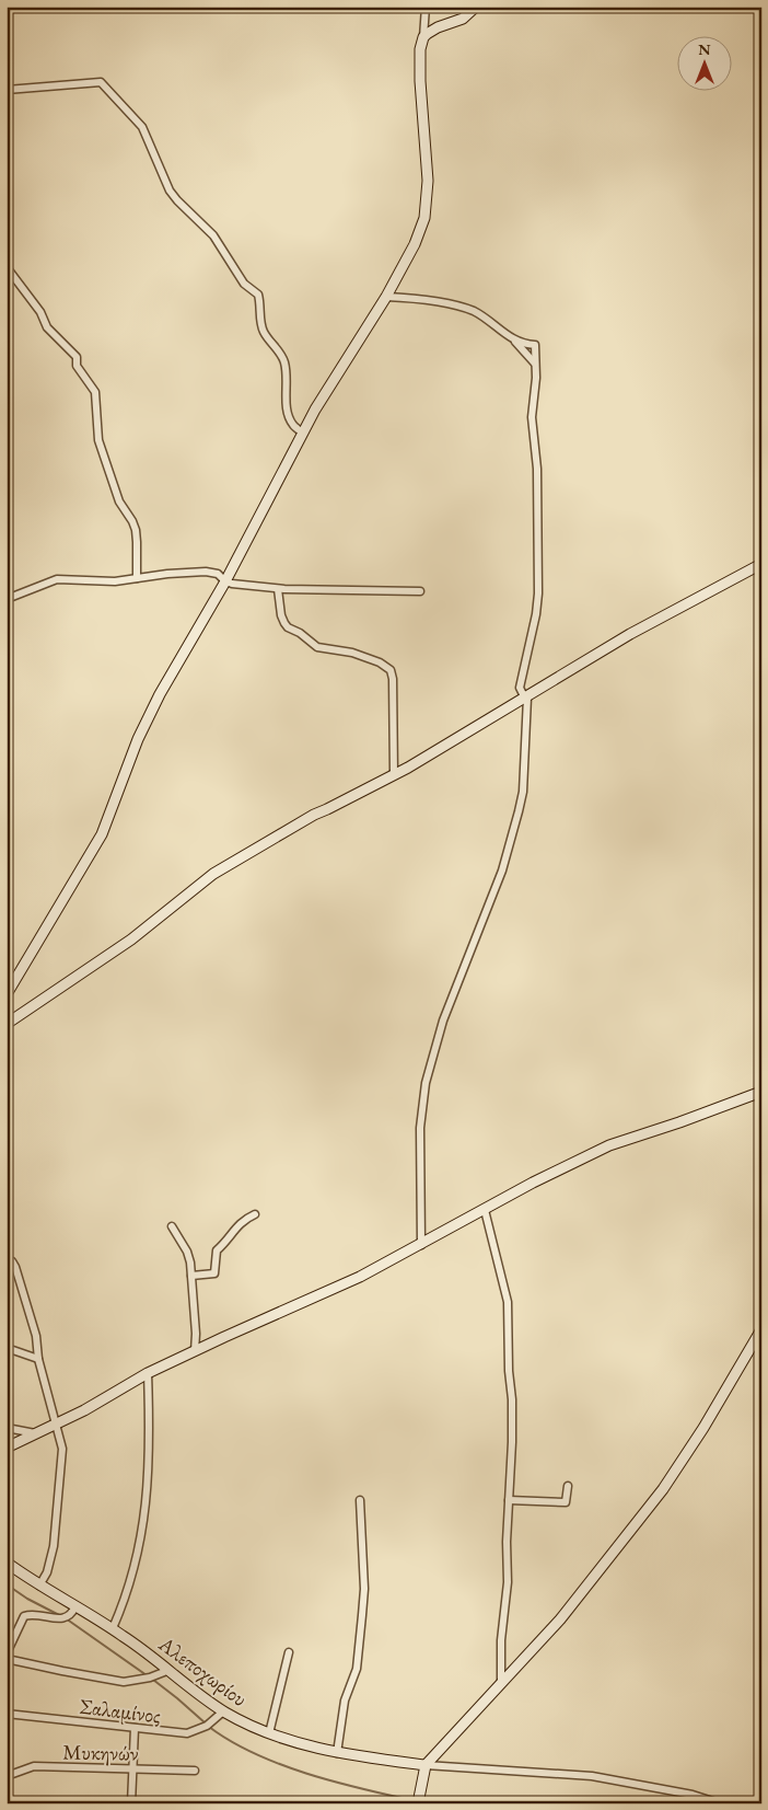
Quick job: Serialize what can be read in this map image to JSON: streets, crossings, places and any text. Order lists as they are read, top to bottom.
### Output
{
  "streets": {
    "street": ["Αλεποχωρίου", "Σαλαμίνος", "Μυκηνών"]
  },
  "crossings": [
    ["Αλεποχωρίου", "Σαλαμίνος"]
  ],
  "north": "top"
}
